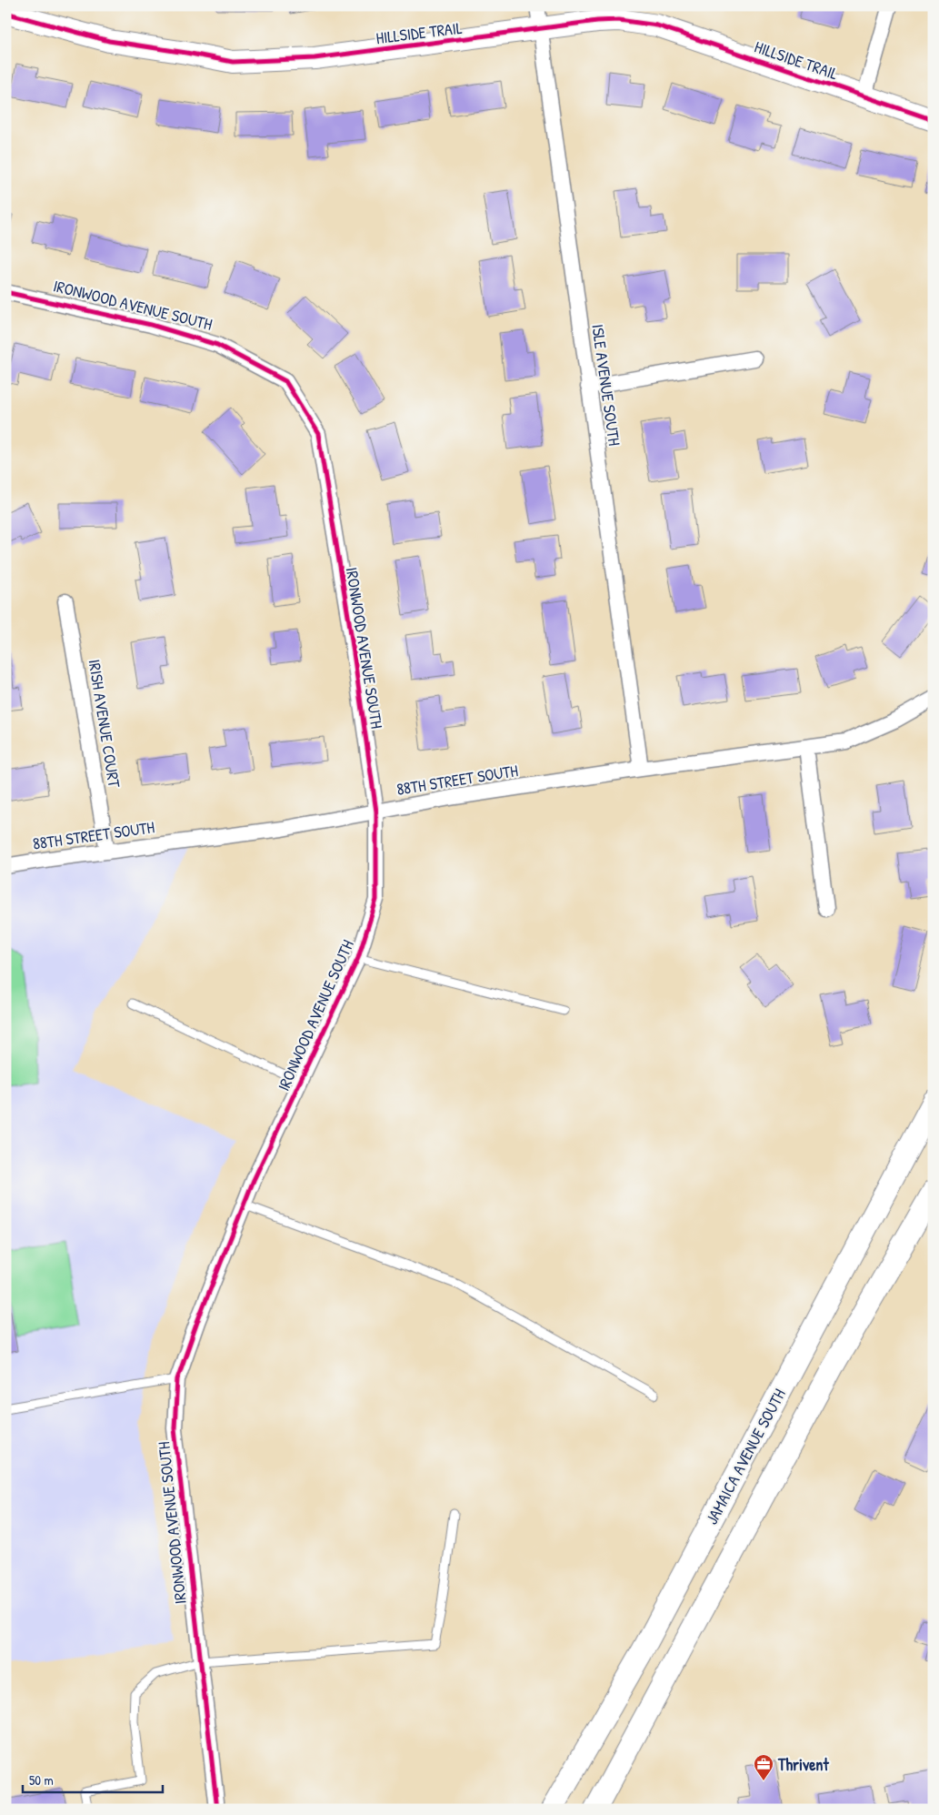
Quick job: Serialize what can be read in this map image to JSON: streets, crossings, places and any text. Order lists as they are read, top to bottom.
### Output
{
  "streets": {
    "main road": ["HILLSIDE TRAIL", "JAMAICA AVENUE SOUTH"],
    "street": [
      "IRONWOOD AVENUE SOUTH",
      "ISLE AVENUE SOUTH",
      "IRISH AVENUE COURT",
      "88TH STREET SOUTH"
    ]
  },
  "crossings": [
    ["HILLSIDE TRAIL", "ISLE AVENUE SOUTH"],
    ["IRONWOOD AVENUE SOUTH", "88TH STREET SOUTH"],
    ["ISLE AVENUE SOUTH", "88TH STREET SOUTH"],
    ["IRISH AVENUE COURT", "88TH STREET SOUTH"]
  ],
  "places": {
    "office": ["Thrivent"]
  },
  "scale_bar": "50 m"
}
